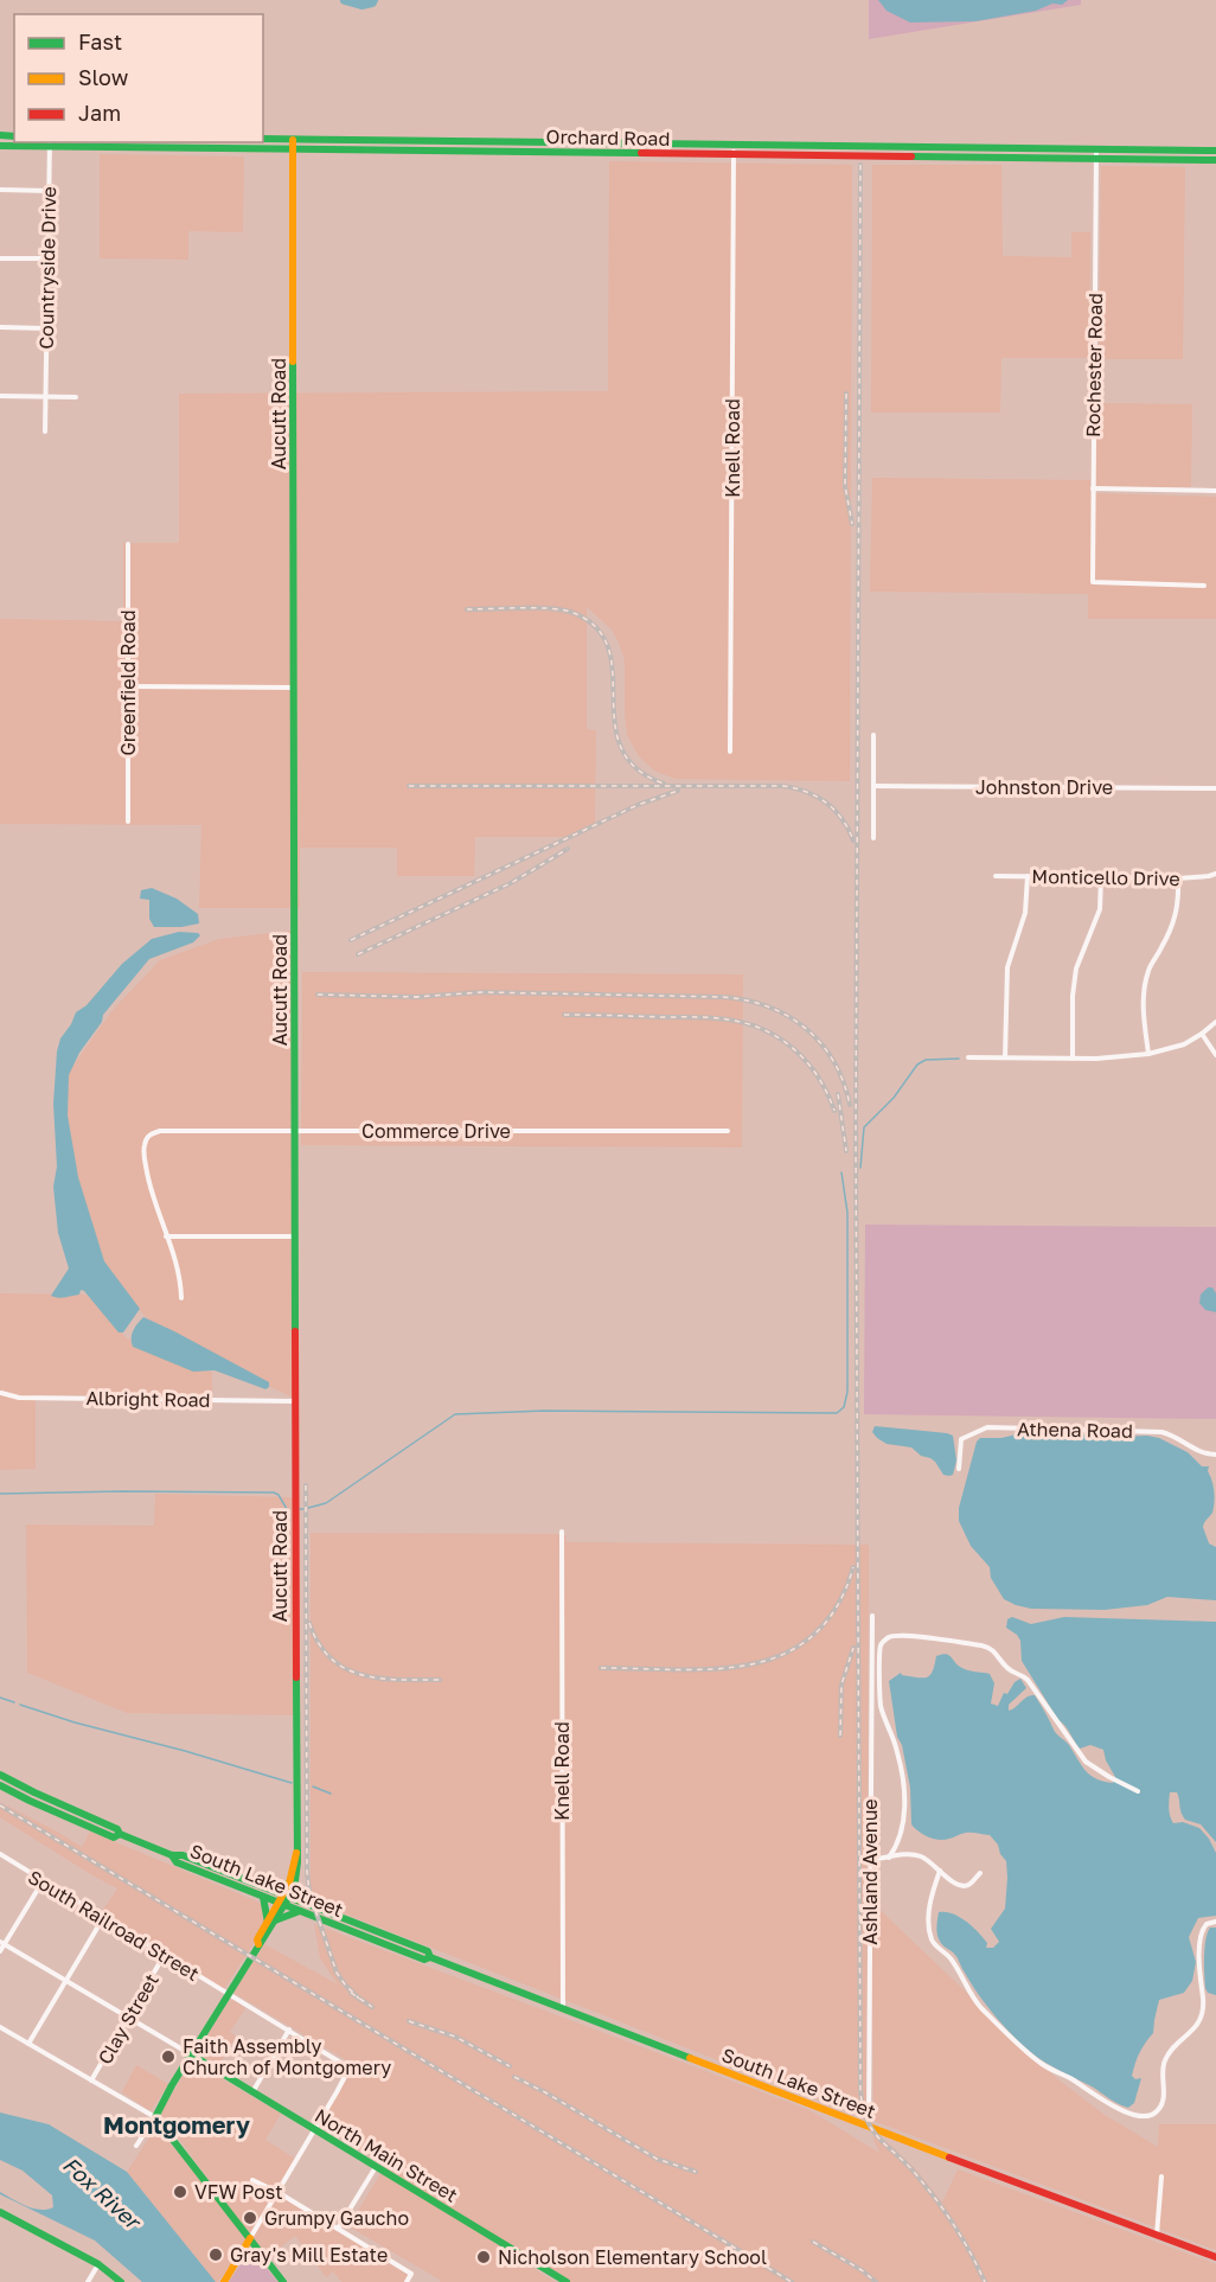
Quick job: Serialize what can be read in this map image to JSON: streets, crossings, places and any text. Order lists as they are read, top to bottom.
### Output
{
  "streets": {
    "main road": [
      "Orchard Road",
      "Aucutt Road",
      "South Lake Street",
      "North Main Street"
    ],
    "street": [
      "Countryside Drive",
      "Rochester Road",
      "Knell Road",
      "Greenfield Road",
      "Johnston Drive",
      "Monticello Drive",
      "Commerce Drive",
      "Albright Road",
      "Athena Road",
      "Ashland Avenue",
      "South Railroad Street",
      "Clay Street"
    ]
  },
  "crossings": [
    ["Orchard Road", "Countryside Drive"],
    ["Orchard Road", "Rochester Road"],
    ["Orchard Road", "Aucutt Road"],
    ["Orchard Road", "Knell Road"],
    ["Aucutt Road", "Commerce Drive"],
    ["Aucutt Road", "Albright Road"],
    ["Aucutt Road", "South Lake Street"],
    ["Aucutt Road", "South Railroad Street"],
    ["Aucutt Road", "North Main Street"],
    ["Knell Road", "South Lake Street"],
    ["Ashland Avenue", "South Lake Street"],
    ["South Railroad Street", "Clay Street"],
    ["South Railroad Street", "North Main Street"]
  ],
  "districts": ["Montgomery"],
  "water": ["Fox River"],
  "places": [
    "Faith Assembly Church of Montgomery",
    "VFW Post",
    "Grumpy Gaucho",
    "Gray's Mill Estate",
    "Nicholson Elementary School"
  ],
  "legend": ["Fast", "Slow", "Jam"]
}
